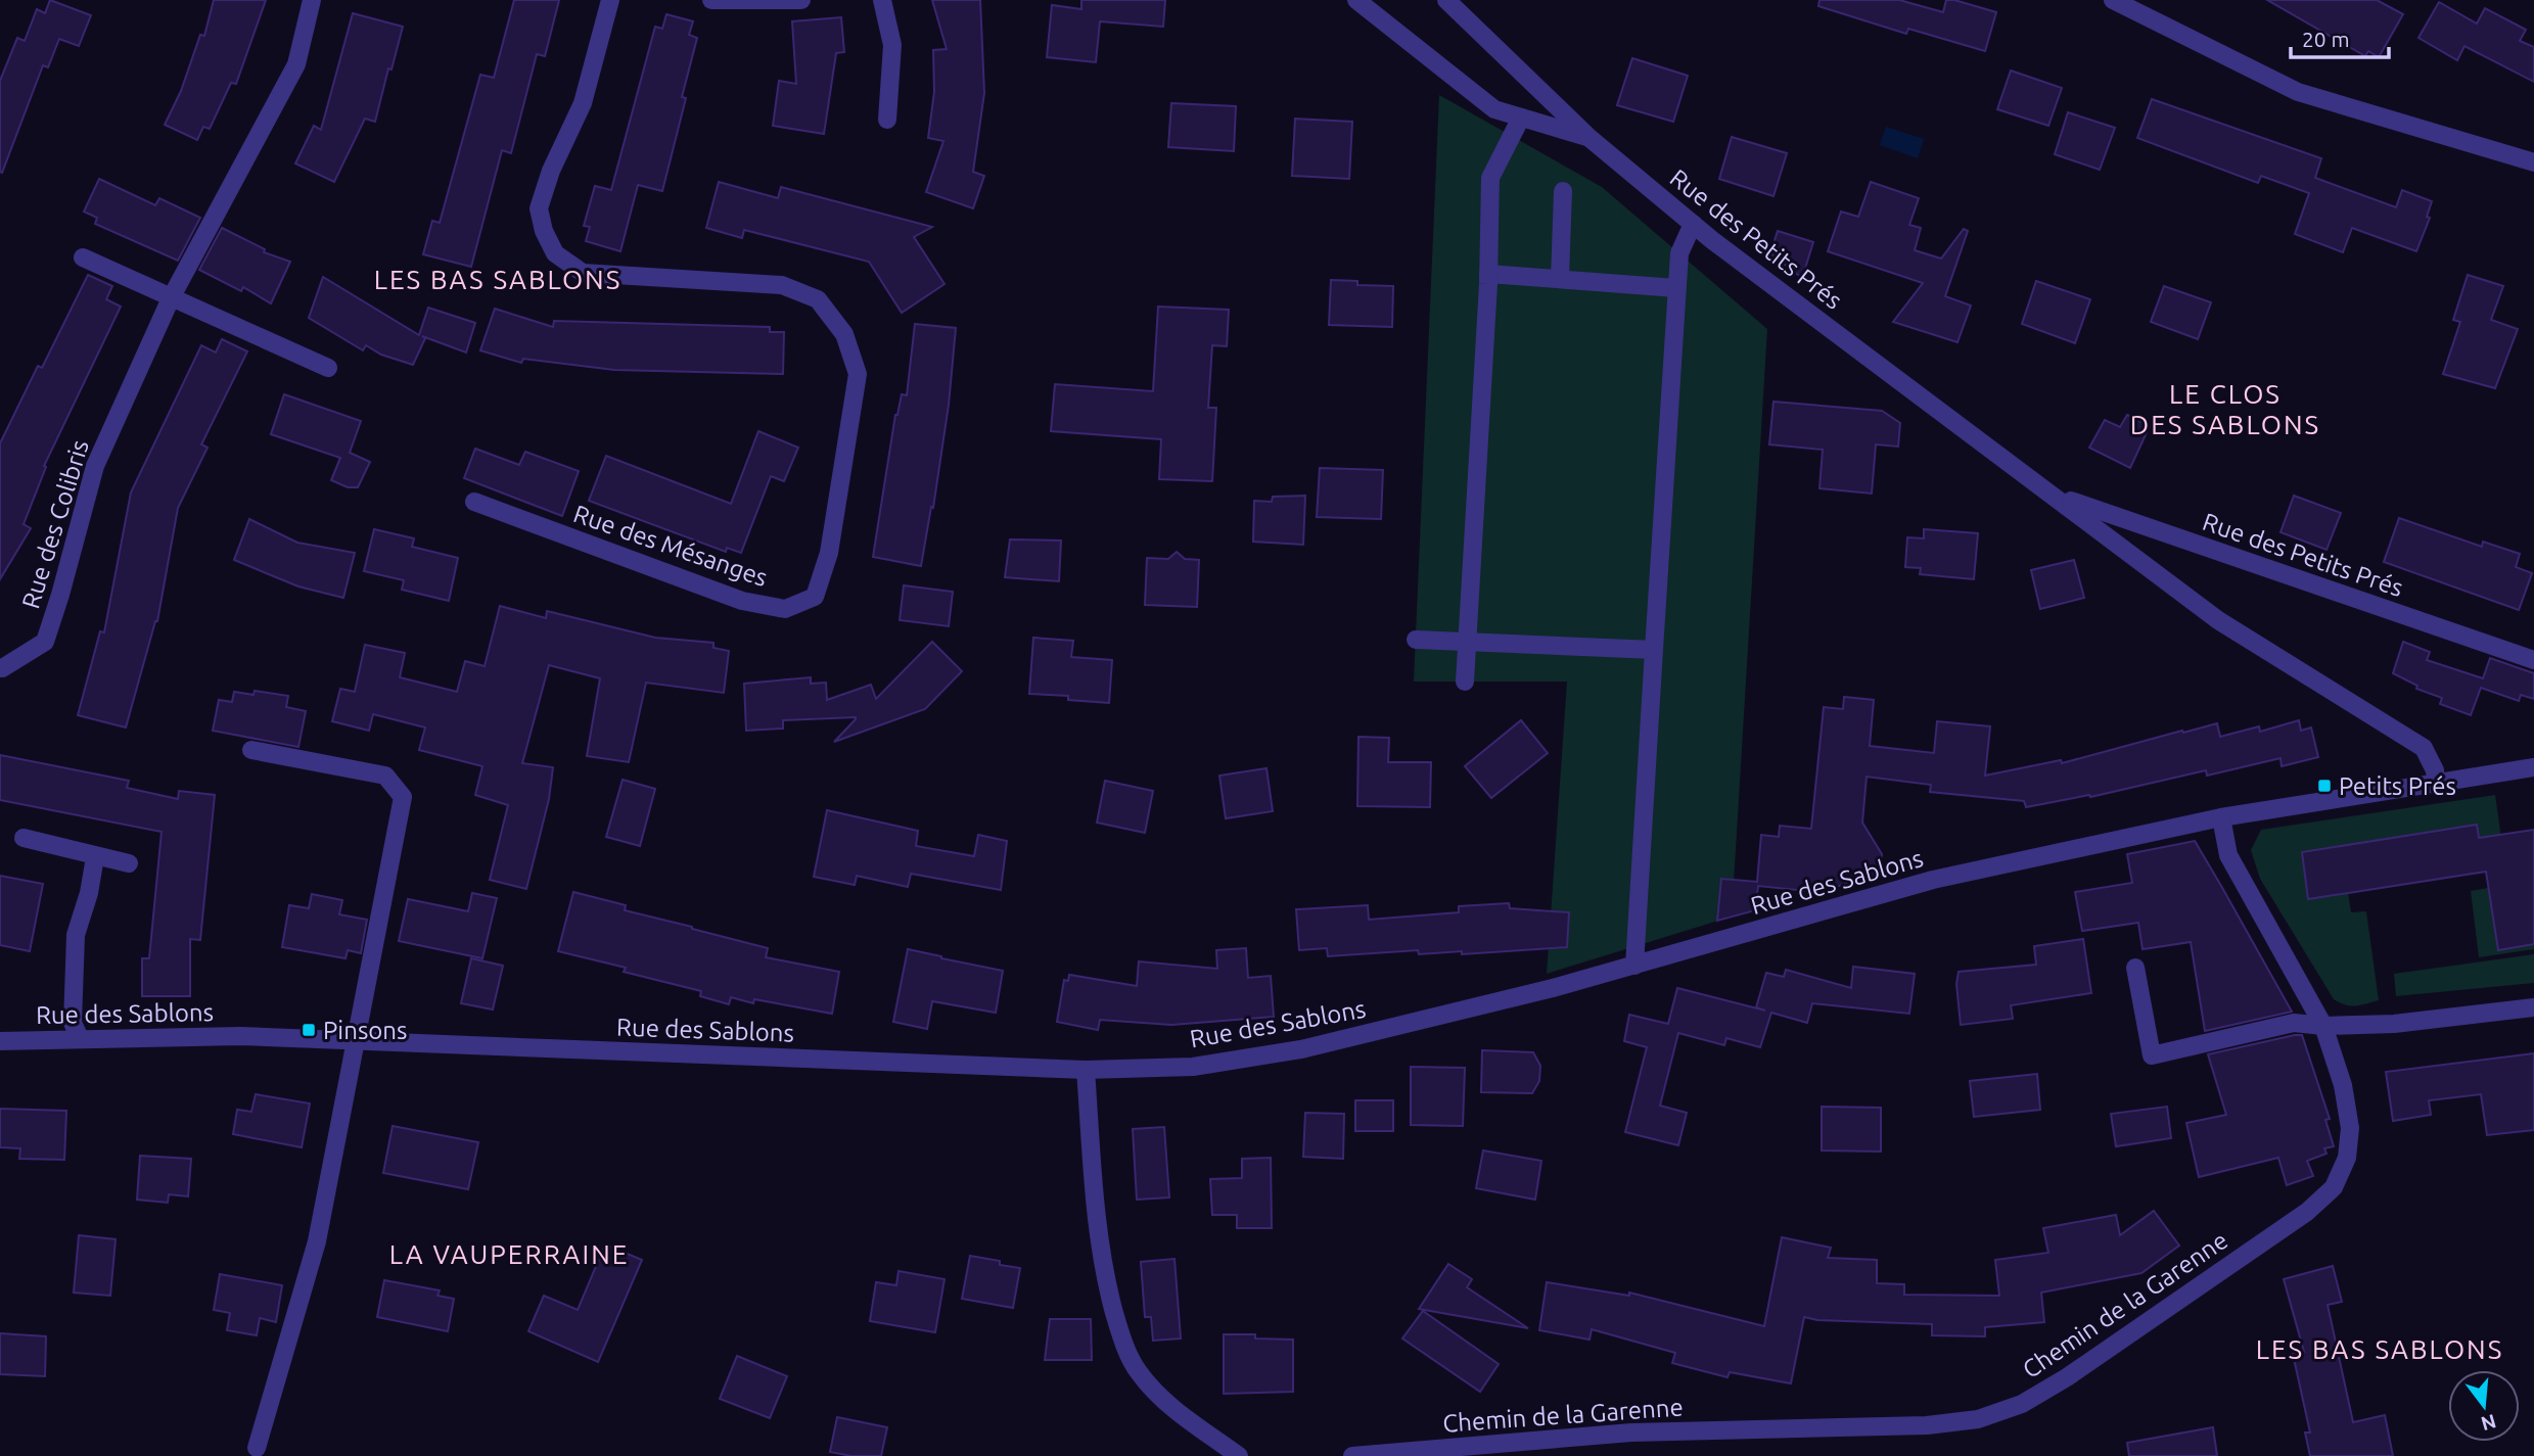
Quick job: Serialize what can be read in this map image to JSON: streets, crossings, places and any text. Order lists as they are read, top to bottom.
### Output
{
  "streets": {
    "street": [
      "Rue des Petits Prés",
      "Rue des Colibris",
      "Rue des Mésanges",
      "Rue des Sablons",
      "Chemin de la Garenne"
    ]
  },
  "crossings": [
    ["Rue des Petits Prés", "Rue des Sablons"],
    ["Rue des Sablons", "Chemin de la Garenne"]
  ],
  "districts": [
    "LES BAS SABLONS",
    "LE CLOS DES SABLONS",
    "LA VAUPERRAINE",
    "LES BAS SABLONS"
  ],
  "places": {
    "transit": ["Petits Prés", "Pinsons"]
  },
  "scale_bar": "20 m",
  "north": "bottom"
}
